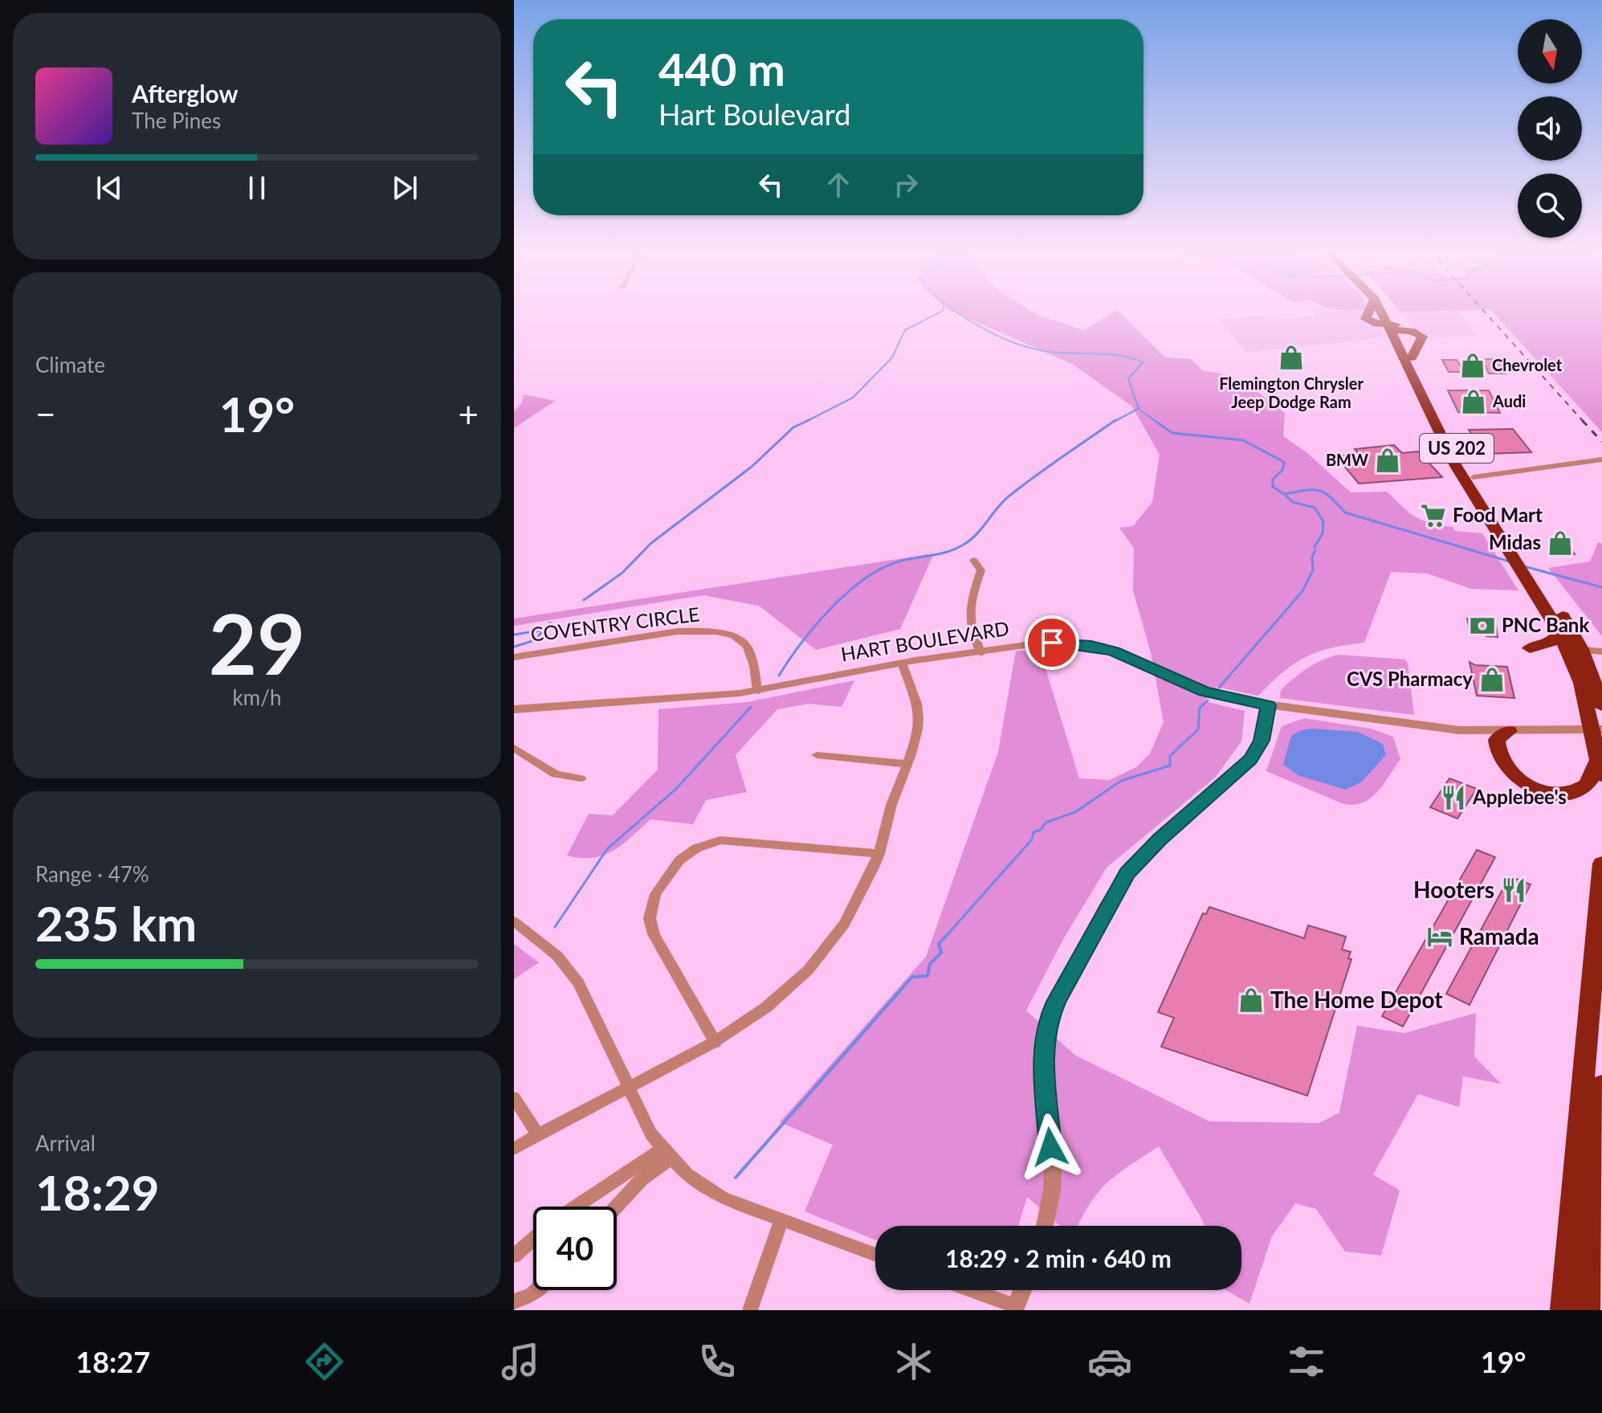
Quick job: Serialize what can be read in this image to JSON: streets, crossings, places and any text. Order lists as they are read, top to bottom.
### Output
{
  "streets": {
    "highway": ["US 202"],
    "street": ["COVENTRY CIRCLE", "HART BOULEVARD"]
  },
  "crossings": [
    ["US 202", "HART BOULEVARD"],
    ["COVENTRY CIRCLE", "HART BOULEVARD"]
  ],
  "places": {
    "shop": [
      "Flemington Chrysler Jeep Dodge Ram",
      "Chevrolet",
      "Audi",
      "BMW",
      "Midas",
      "CVS Pharmacy",
      "The Home Depot"
    ],
    "supermarket": ["Food Mart"],
    "bank": ["PNC Bank"],
    "restaurant": ["Applebee's", "Hooters"],
    "hotel": ["Ramada"]
  },
  "north": "bottom",
  "page": {
    "turn": ["440 m", "Hart Boulevard"],
    "song": ["Afterglow", "The Pines"],
    "tile": [
      "Climate",
      ["29", "km/h"],
      ["Range · 47%", "235 km"],
      ["Arrival", "18:29"]
    ],
    "heat": ["−", "19°", "+"],
    "limit": "40",
    "trip": "18:29 · 2 min · 640 m",
    "tabs": ["18:27", "19°"]
  }
}
